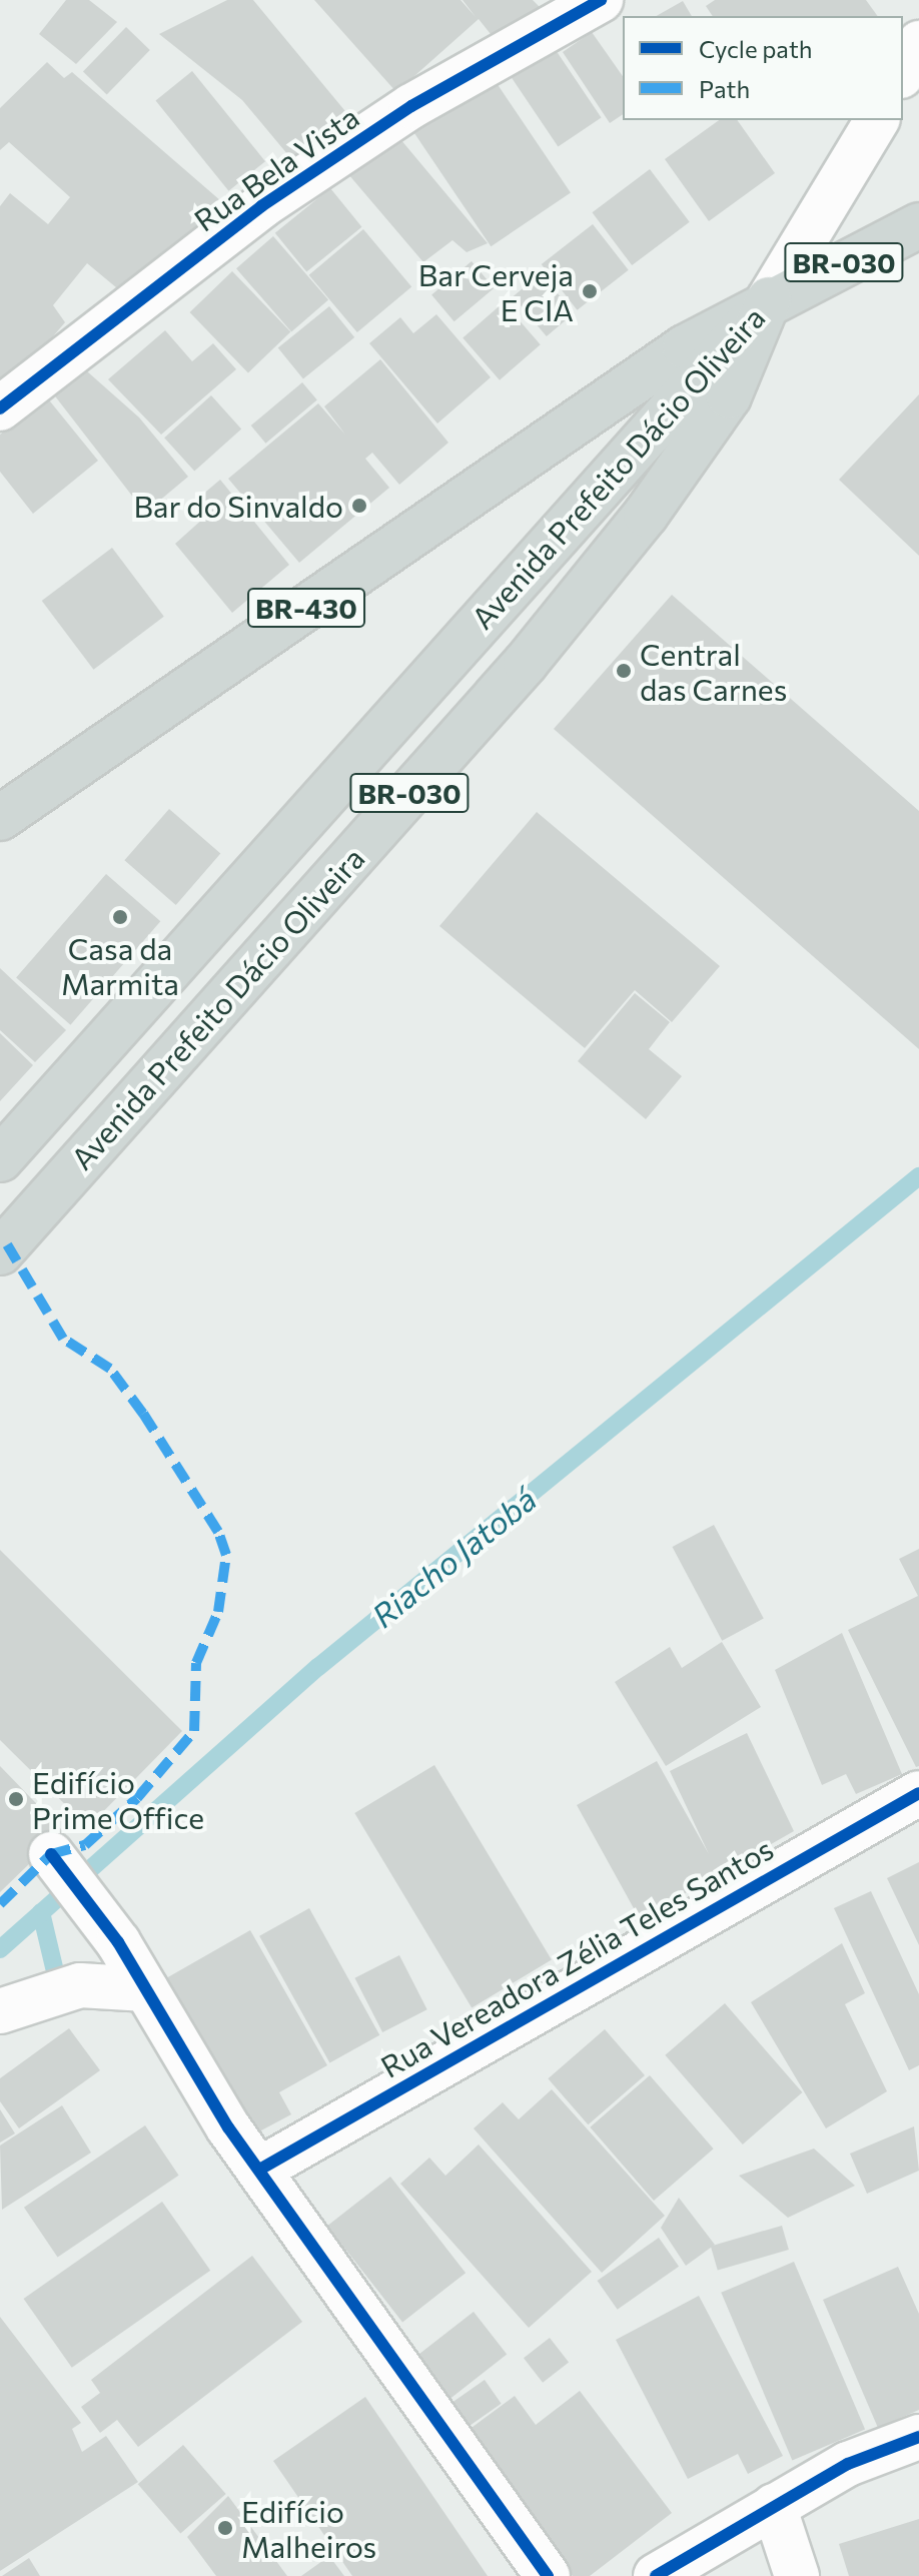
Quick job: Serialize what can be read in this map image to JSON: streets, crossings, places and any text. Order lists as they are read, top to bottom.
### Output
{
  "streets": {
    "main road": ["BR-030", "Avenida Prefeito Dácio Oliveira", "BR-430"],
    "street": ["Rua Bela Vista", "Rua Vereadora Zélia Teles Santos"]
  },
  "crossings": [
    ["BR-030", "Avenida Prefeito Dácio Oliveira"],
    ["BR-030", "BR-430"],
    ["Avenida Prefeito Dácio Oliveira", "BR-430"]
  ],
  "water": ["Riacho Jatobá"],
  "places": [
    "Bar Cerveja E CIA",
    "Bar do Sinvaldo",
    "Central das Carnes",
    "Casa da Marmita",
    "Edifício Prime Office",
    "Edifício Malheiros"
  ],
  "legend": ["Cycle path", "Path"]
}
